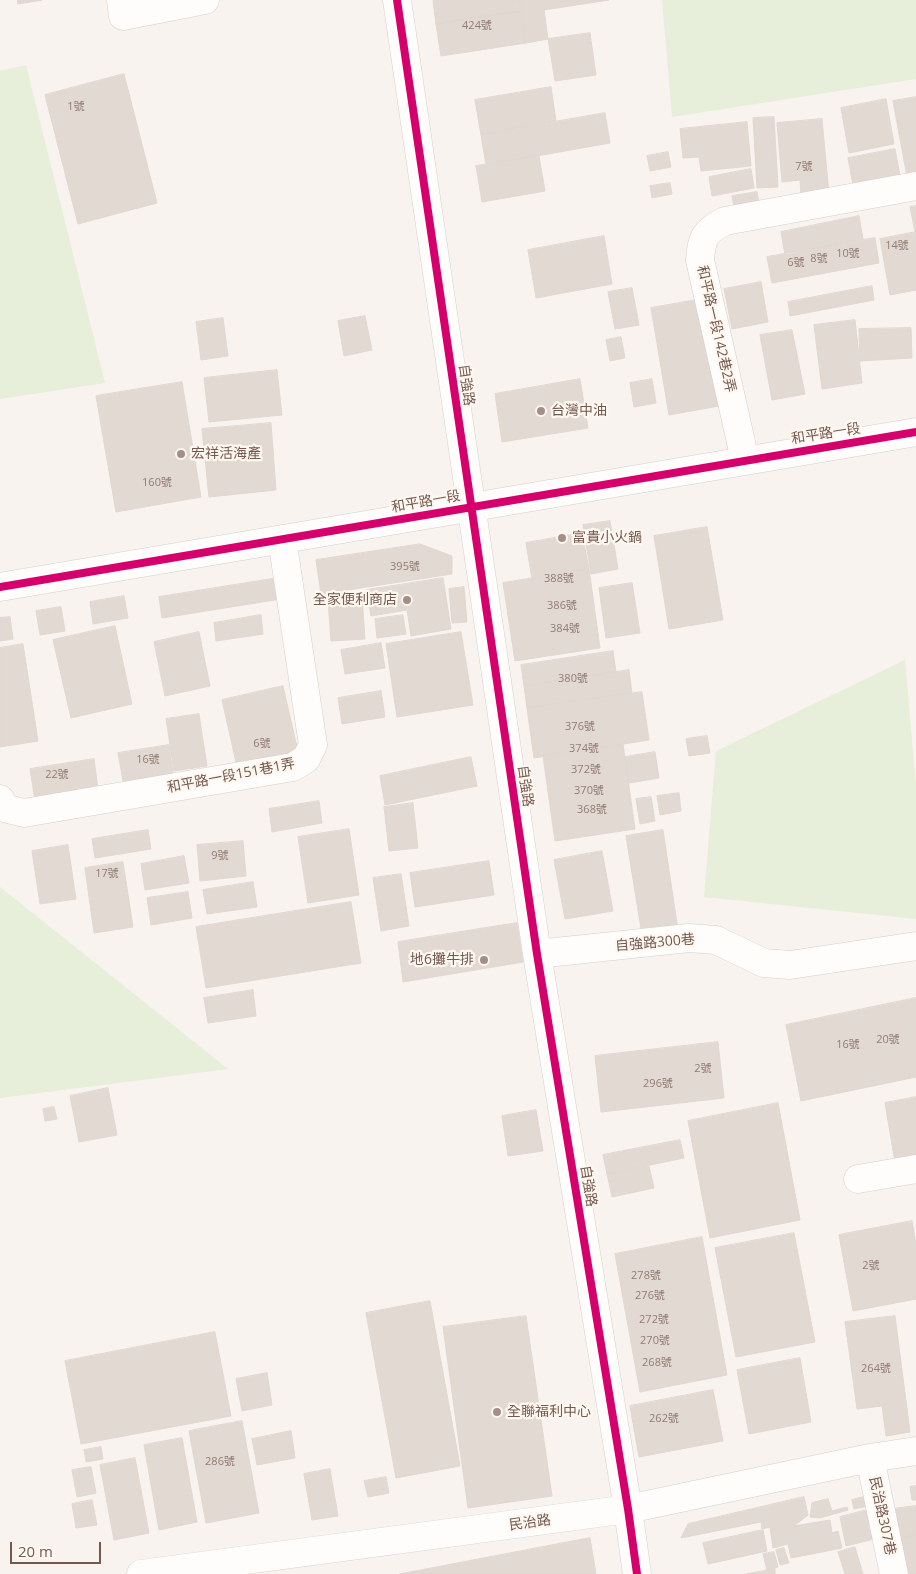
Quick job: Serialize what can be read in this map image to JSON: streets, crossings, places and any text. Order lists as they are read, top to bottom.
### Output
{
  "streets": {
    "street": [
      "和平路一段142巷2弄",
      "自強路",
      "和平路一段",
      "和平路一段151巷1弄",
      "自強路300巷",
      "民治路307巷",
      "民治路"
    ]
  },
  "crossings": [
    ["和平路一段142巷2弄", "和平路一段"],
    ["自強路", "和平路一段"],
    ["自強路", "自強路300巷"],
    ["自強路", "民治路"],
    ["和平路一段", "和平路一段151巷1弄"],
    ["民治路307巷", "民治路"]
  ],
  "places": [
    "台灣中油",
    "宏祥活海產",
    "富貴小火鍋",
    "全家便利商店",
    "地6攤牛排",
    "全聯福利中心"
  ],
  "house_numbers": [
    "424號",
    "1號",
    "7號",
    "14號",
    "10號",
    "8號",
    "6號",
    "160號",
    "395號",
    "388號",
    "386號",
    "384號",
    "380號",
    "376號",
    "6號",
    "374號",
    "16號",
    "372號",
    "22號",
    "370號",
    "368號",
    "9號",
    "17號",
    "20號",
    "16號",
    "2號",
    "296號",
    "2號",
    "278號",
    "276號",
    "272號",
    "270號",
    "268號",
    "264號",
    "262號",
    "286號"
  ],
  "scale_bar": "20 m"
}
